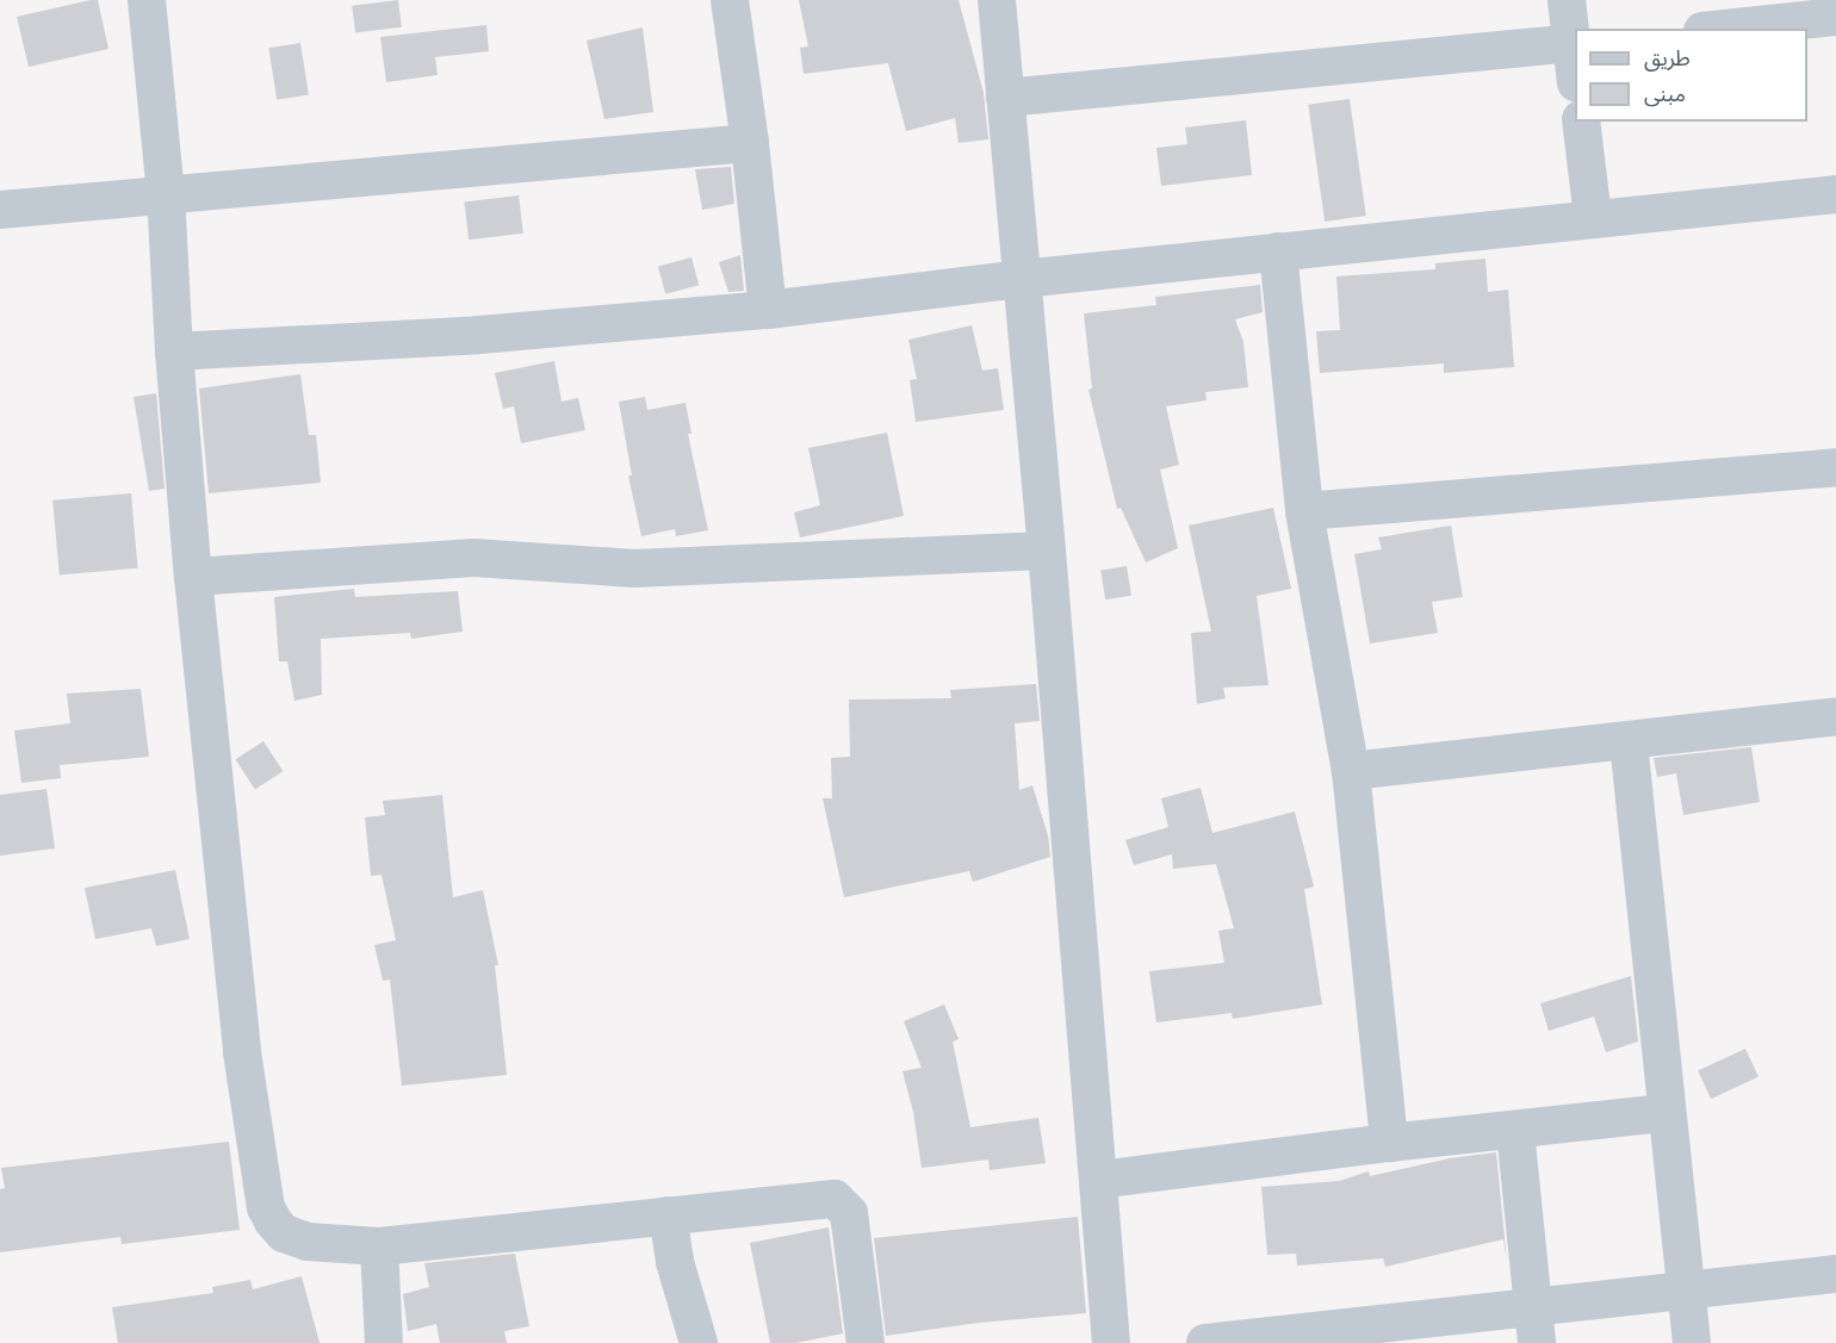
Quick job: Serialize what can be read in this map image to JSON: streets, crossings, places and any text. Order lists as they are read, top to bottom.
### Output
{
  "legend": ["طريق", "مبنى"]
}
